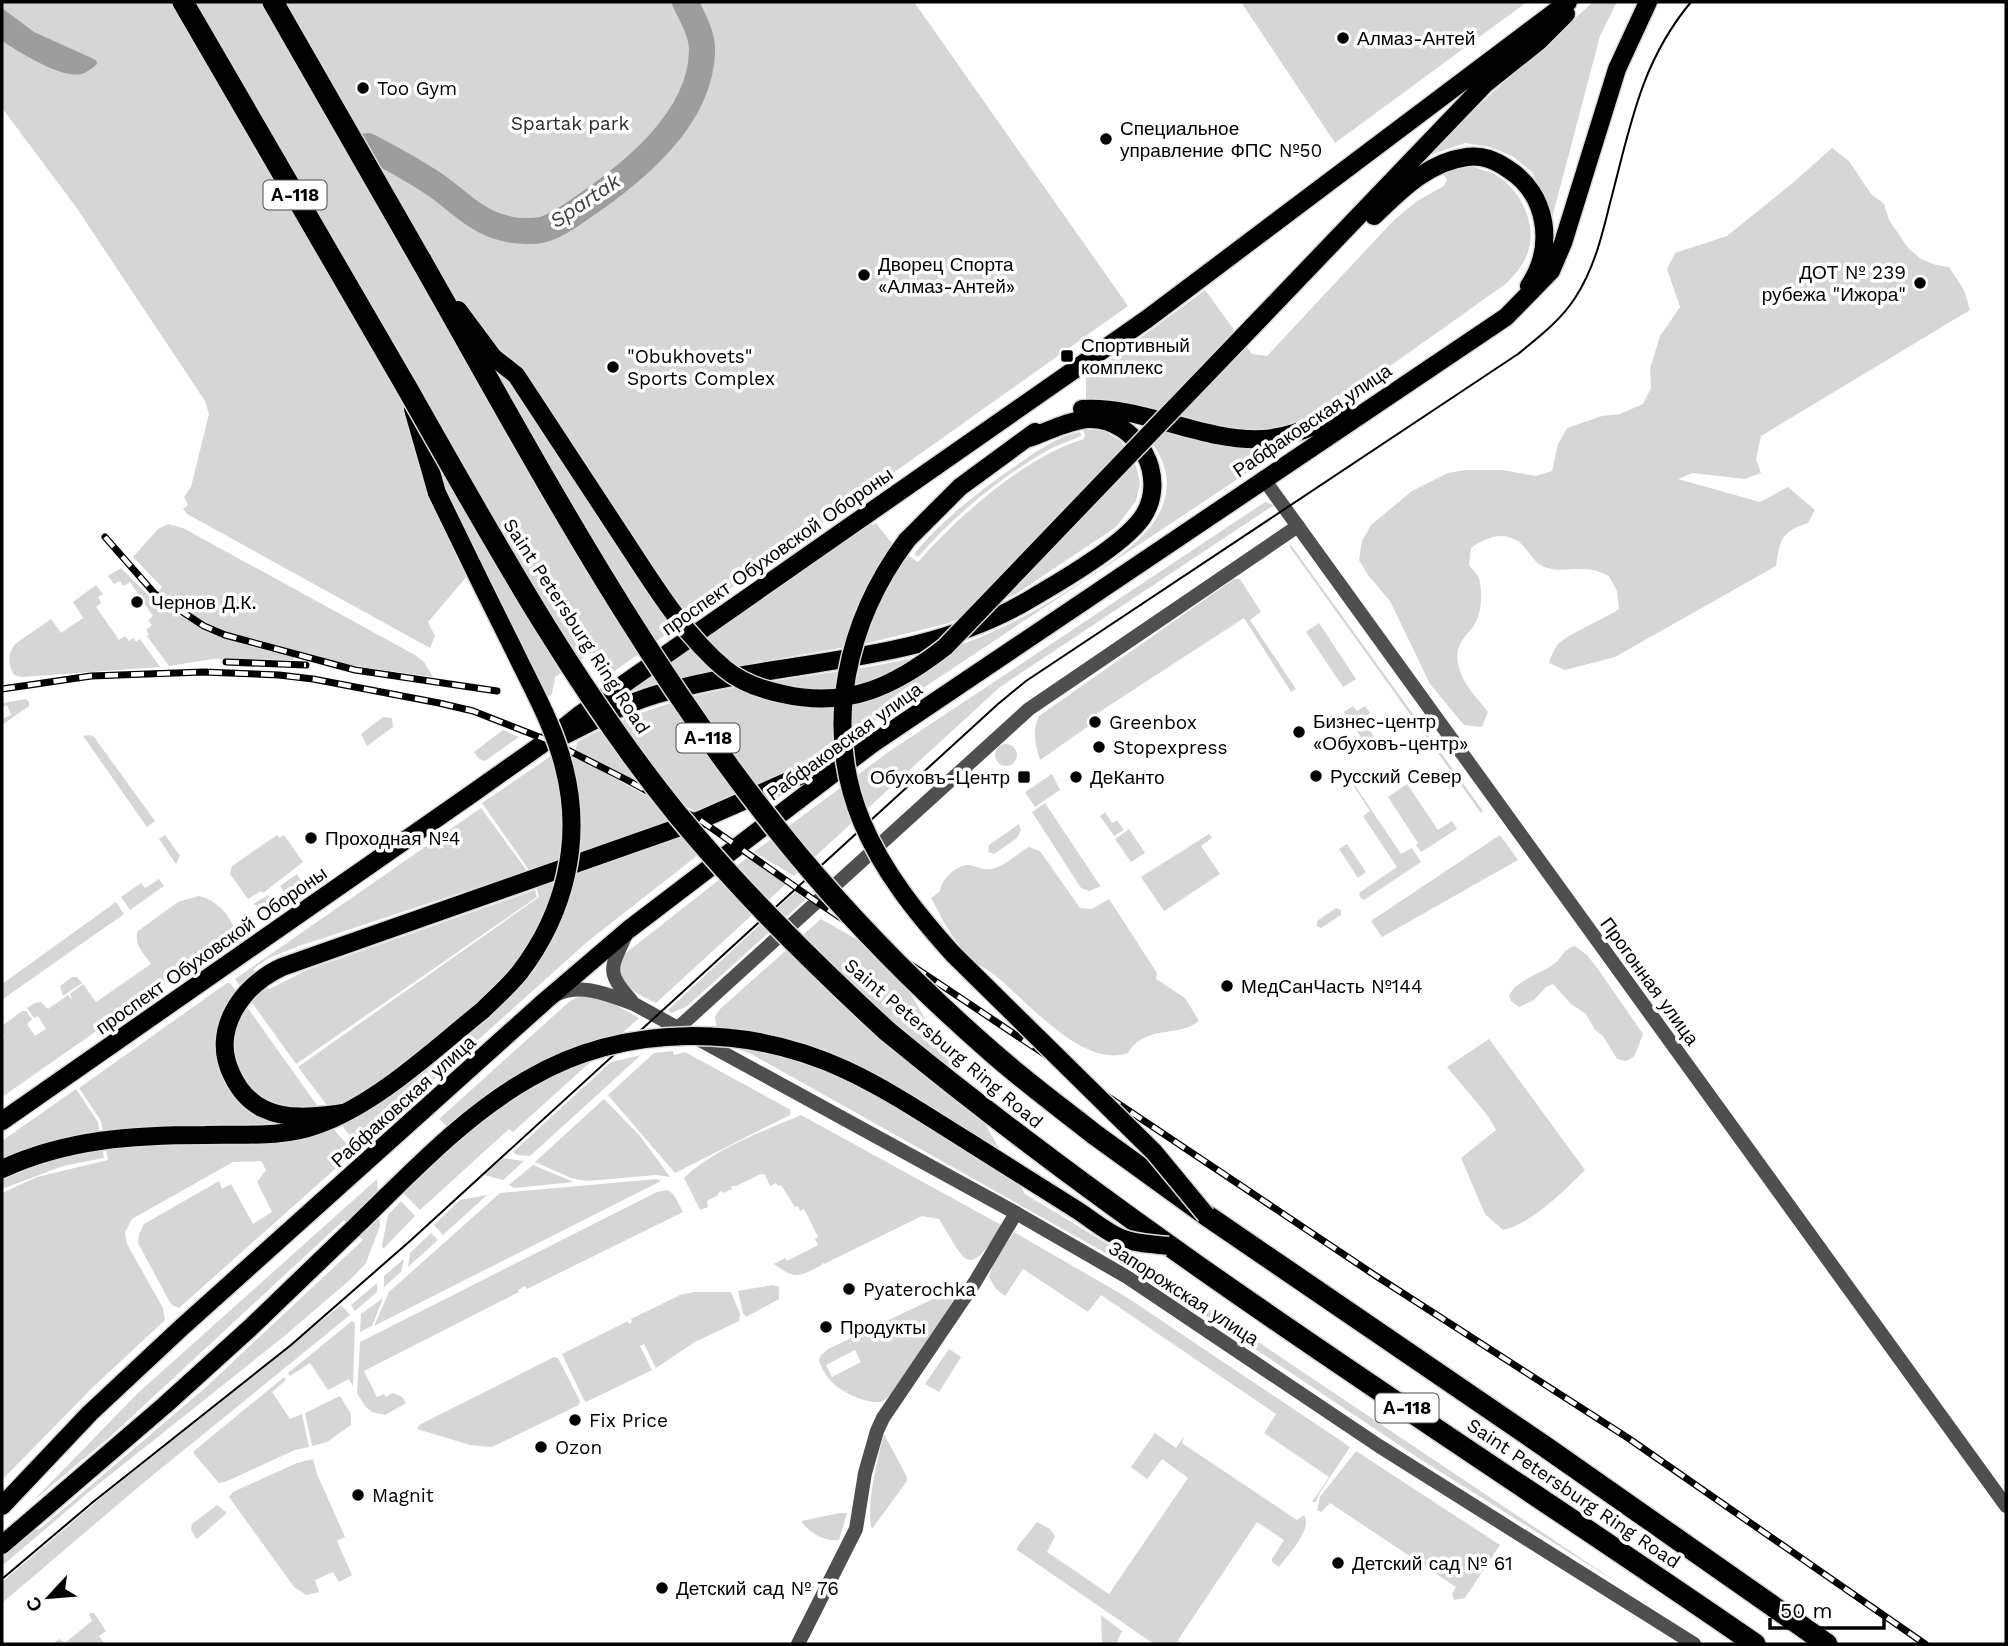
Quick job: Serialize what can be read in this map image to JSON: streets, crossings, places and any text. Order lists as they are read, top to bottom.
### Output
{
  "streets": {
    "highway": ["А-118", "Saint Petersburg Ring Road"],
    "main road": ["Рабфаковская улица", "проспект Обуховской Обороны"],
    "street": ["Прогонная улица", "Запорожская улица"]
  },
  "crossings": [
    ["Рабфаковская улица", "Прогонная улица"],
    ["Рабфаковская улица", "Запорожская улица"]
  ],
  "water": ["Spartak"],
  "parks": ["Spartak park"],
  "places": {
    "other": [
      "Алмаз-Антей",
      "Too Gym",
      "Специальное управление ФПС №50",
      "Дворец Спорта «Алмаз-Антей»",
      "ДОТ № 239 рубежа \"Ижора\"",
      "\"Obukhovets\" Sports Complex",
      "Чернов Д.К.",
      "Greenbox",
      "Бизнес-центр «Обуховъ-центр»",
      "Stopexpress",
      "Русский Cевер",
      "ДеКанто",
      "Проходная №4",
      "МедСанЧасть №144",
      "Pyaterochka",
      "Продукты",
      "Fix Price",
      "Ozon",
      "Magnit",
      "Детский сад № 61",
      "Детский сад № 76"
    ],
    "transit": ["Спортивный комплекс", "Обуховъ-Центр"]
  },
  "scale_bar": "50 m",
  "north": "bottom left"
}
